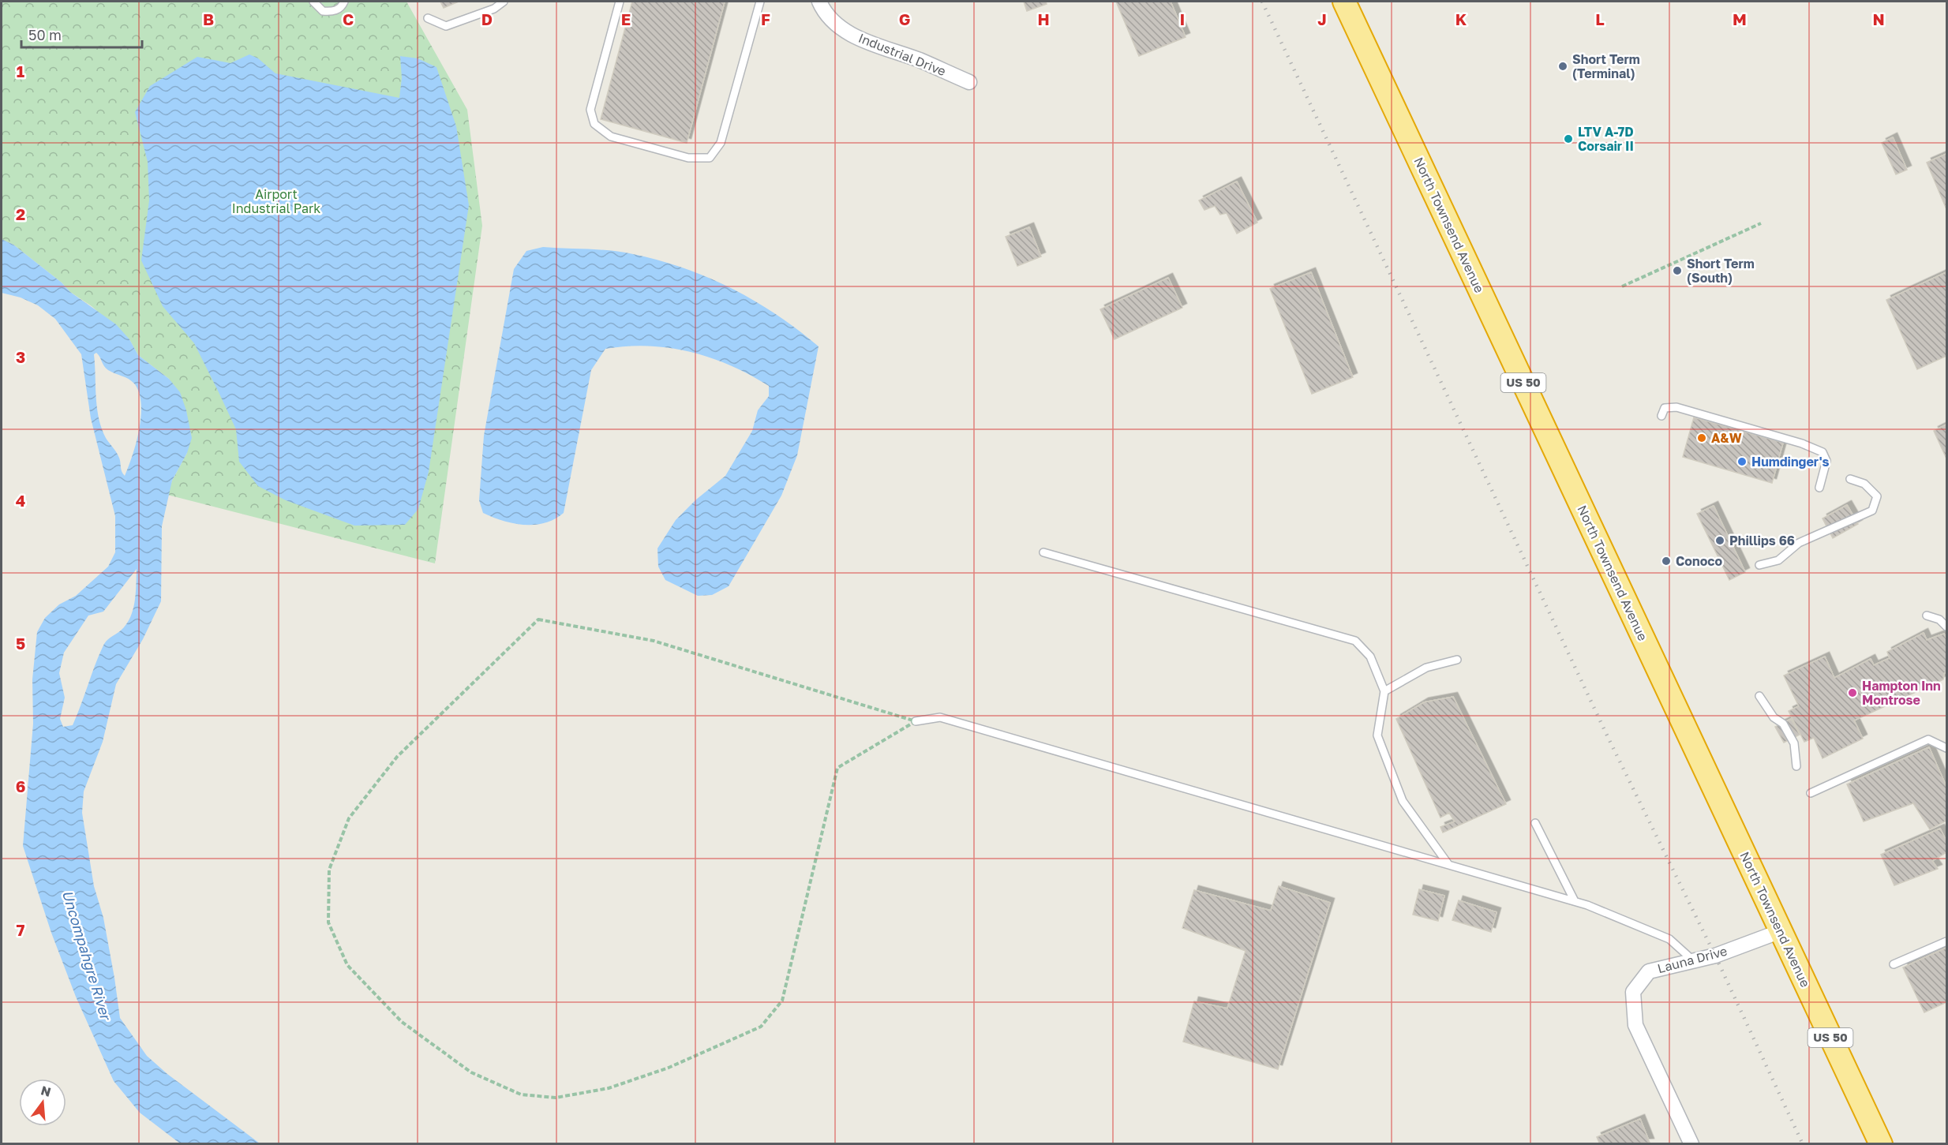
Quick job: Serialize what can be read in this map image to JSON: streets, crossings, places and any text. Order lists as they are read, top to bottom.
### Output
{
  "streets": {
    "highway": ["North Townsend Avenue", "US 50"],
    "street": ["Industrial Drive", "Launa Drive"]
  },
  "crossings": [
    ["North Townsend Avenue", "Launa Drive"]
  ],
  "water": ["Uncompahgre River"],
  "parks": ["Airport Industrial Park"],
  "places": [
    "Short Term (Terminal)",
    "LTV A-7D Corsair II",
    "Short Term (South)",
    "A&W",
    "Humdinger's",
    "Phillips 66",
    "Conoco",
    "Hampton Inn Montrose"
  ],
  "scale_bar": "50 m",
  "north": "top",
  "grid": {
    "columns": [
      "B",
      "C",
      "D",
      "E",
      "F",
      "G",
      "H",
      "I",
      "J",
      "K",
      "L",
      "M",
      "N"
    ],
    "rows": [
      "1",
      "2",
      "3",
      "4",
      "5",
      "6",
      "7"
    ]
  }
}
